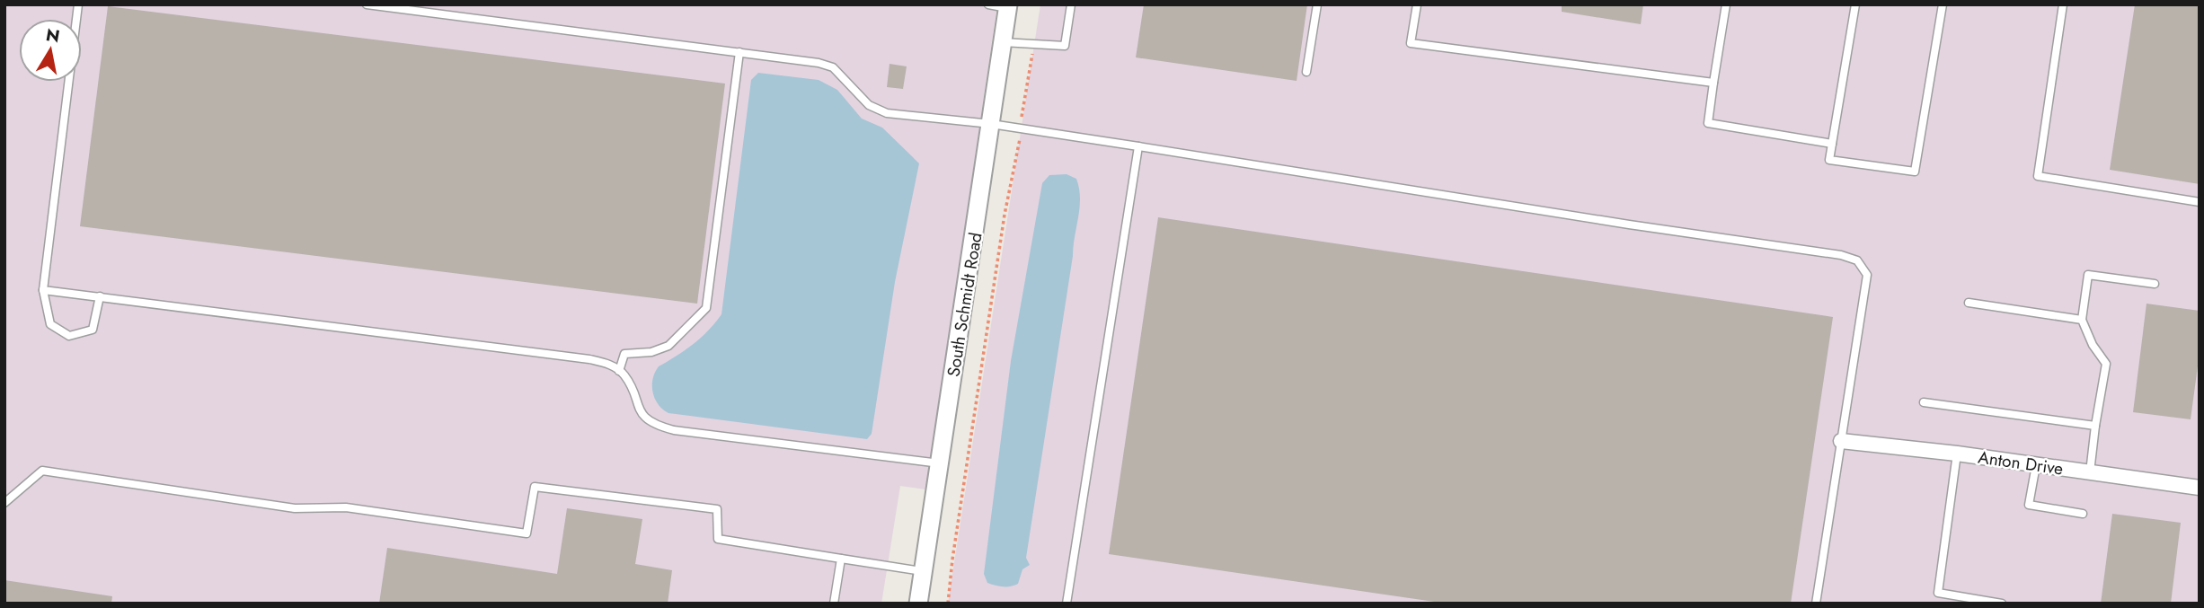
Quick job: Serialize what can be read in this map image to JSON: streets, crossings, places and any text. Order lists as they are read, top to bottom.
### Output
{
  "streets": {
    "street": ["South Schmidt Road", "Anton Drive"]
  },
  "north": "top"
}
